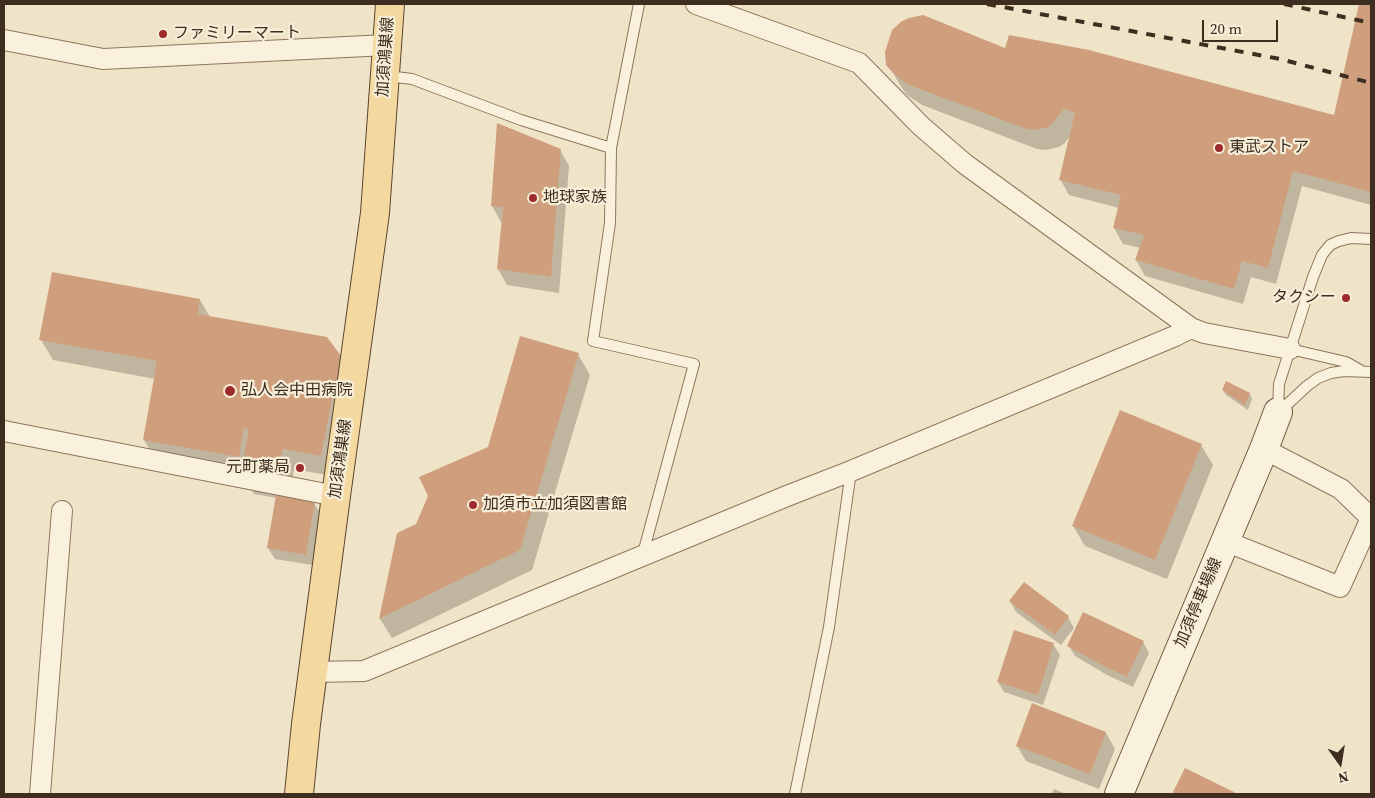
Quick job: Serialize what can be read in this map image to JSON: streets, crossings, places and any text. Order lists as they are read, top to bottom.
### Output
{
  "streets": {
    "main road": ["加須鴻巣線", "加須停車場線"]
  },
  "places": [
    "ファミリーマート",
    "東武ストア",
    "地球家族",
    "タクシー",
    "弘人会中田病院",
    "元町薬局",
    "加須市立加須図書館"
  ],
  "scale_bar": "20 m",
  "north": "bottom"
}
